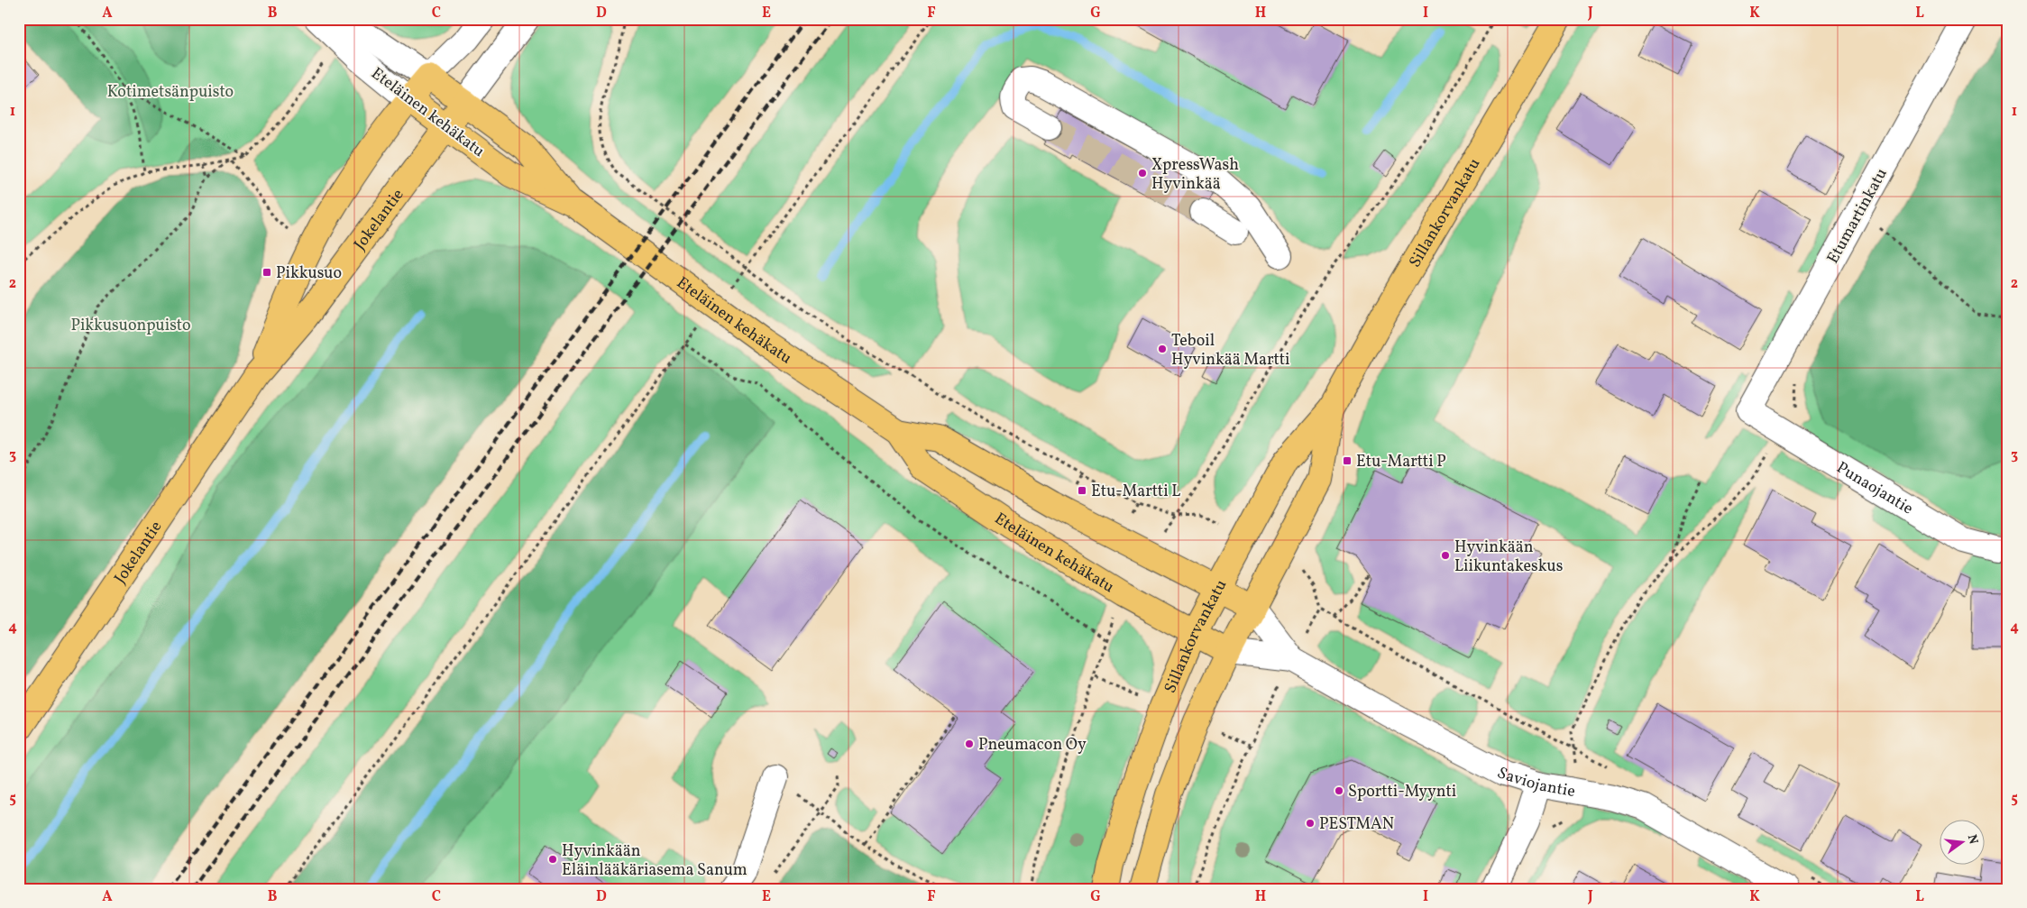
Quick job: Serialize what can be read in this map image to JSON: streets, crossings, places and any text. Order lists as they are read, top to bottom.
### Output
{
  "streets": {
    "main road": ["Eteläinen kehäkatu", "Sillankorvankatu", "Jokelantie"],
    "street": ["Etumartinkatu", "Punaojantie", "Saviojantie"]
  },
  "crossings": [
    ["Eteläinen kehäkatu", "Sillankorvankatu"],
    ["Eteläinen kehäkatu", "Jokelantie"],
    ["Eteläinen kehäkatu", "Saviojantie"],
    ["Sillankorvankatu", "Saviojantie"],
    ["Etumartinkatu", "Punaojantie"]
  ],
  "parks": ["Kotimetsänpuisto", "Pikkusuonpuisto"],
  "places": {
    "other": [
      "XpressWash Hyvinkää",
      "Teboil Hyvinkää Martti",
      "Hyvinkään Liikuntakeskus",
      "Pneumacon Oy",
      "Sportti-Myynti",
      "PESTMAN",
      "Hyvinkään Eläinlääkäriasema Sanum"
    ],
    "transit": ["Pikkusuo", "Etu-Martti P", "Etu-Martti L"]
  },
  "north": "right",
  "grid": {
    "columns": [
      "A",
      "B",
      "C",
      "D",
      "E",
      "F",
      "G",
      "H",
      "I",
      "J",
      "K",
      "L"
    ],
    "rows": [
      "1",
      "2",
      "3",
      "4",
      "5"
    ]
  }
}
